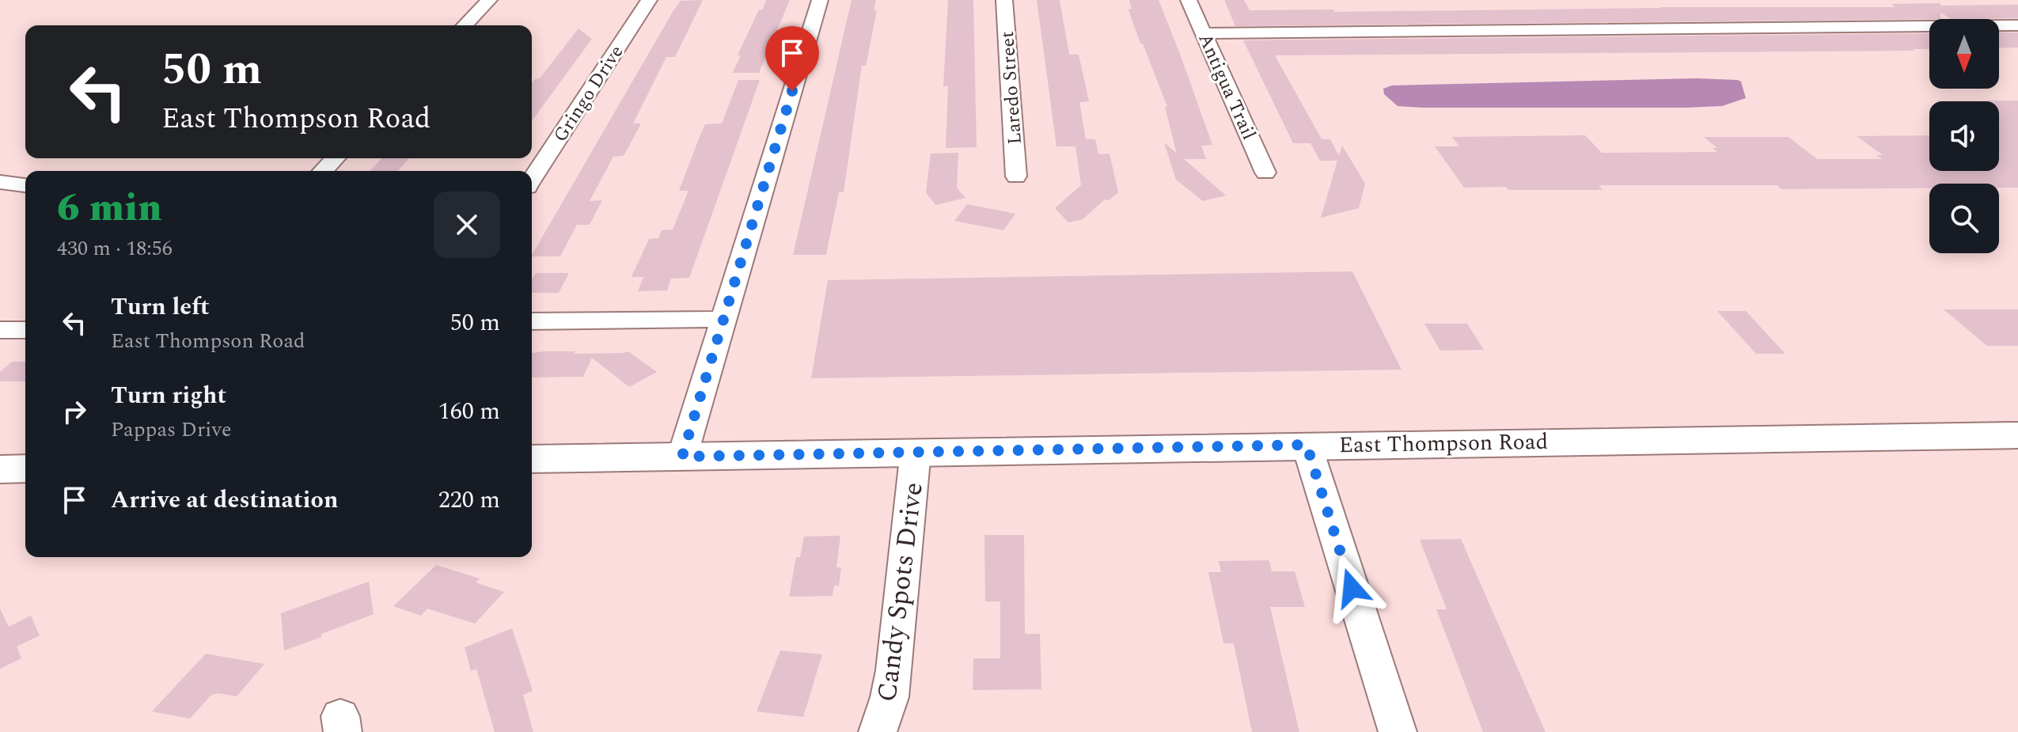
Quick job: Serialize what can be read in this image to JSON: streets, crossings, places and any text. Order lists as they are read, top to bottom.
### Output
{
  "streets": {
    "main road": ["East Thompson Road"],
    "street": [
      "Antigua Trail",
      "Laredo Street",
      "Gringo Drive",
      "Candy Spots Drive"
    ]
  },
  "crossings": [
    ["East Thompson Road", "Candy Spots Drive"]
  ],
  "north": "bottom",
  "page": {
    "turn": ["50 m", "East Thompson Road"],
    "heading": ["6 min", "430 m · 18:56"],
    "list": [
      {
        "name": "Turn left",
        "note": "East Thompson Road",
        "value": "50 m"
      },
      {
        "name": "Turn right",
        "note": "Pappas Drive",
        "value": "160 m"
      },
      {
        "name": "Arrive at destination",
        "value": "220 m"
      }
    ]
  }
}
